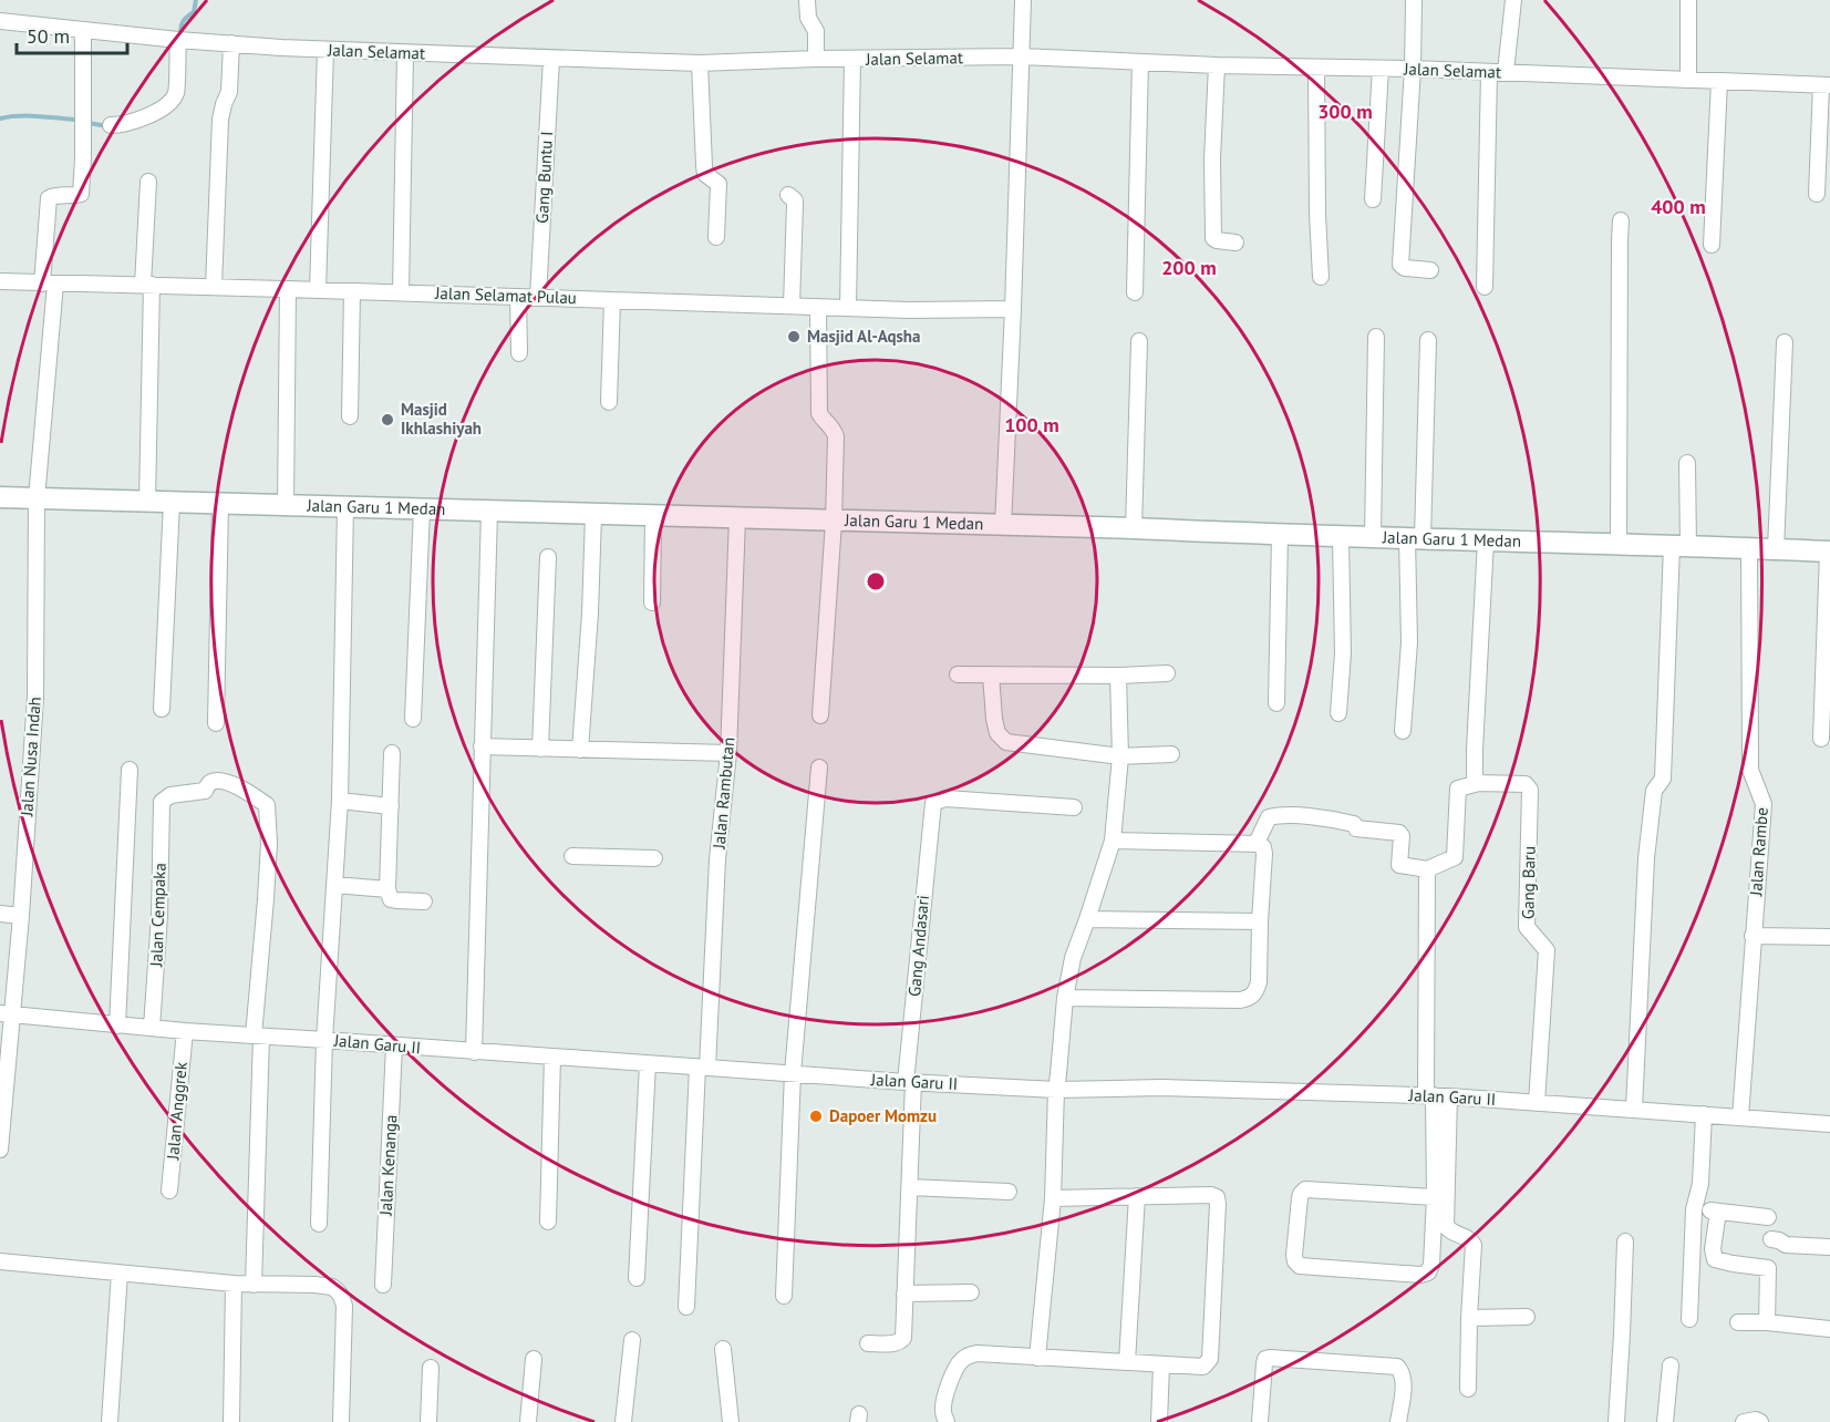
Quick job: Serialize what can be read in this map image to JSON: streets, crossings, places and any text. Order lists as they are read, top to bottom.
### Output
{
  "streets": {
    "street": [
      "Jalan Selamat",
      "Gang Buntu I",
      "Jalan Selamat Pulau",
      "Jalan Garu 1 Medan",
      "Jalan Nusa Indah",
      "Jalan Rambutan",
      "Jalan Rambe",
      "Gang Baru",
      "Jalan Cempaka",
      "Gang Andasari",
      "Jalan Garu II",
      "Jalan Anggrek",
      "Jalan Kenanga"
    ]
  },
  "crossings": [
    ["Jalan Selamat", "Gang Buntu I"],
    ["Jalan Selamat", "Jalan Nusa Indah"],
    ["Gang Buntu I", "Jalan Selamat Pulau"],
    ["Jalan Selamat Pulau", "Jalan Nusa Indah"],
    ["Jalan Garu 1 Medan", "Jalan Nusa Indah"],
    ["Jalan Garu 1 Medan", "Jalan Rambutan"],
    ["Jalan Garu 1 Medan", "Jalan Rambe"],
    ["Jalan Nusa Indah", "Jalan Garu II"],
    ["Jalan Rambutan", "Jalan Garu II"],
    ["Jalan Rambe", "Jalan Garu II"],
    ["Gang Baru", "Jalan Garu II"],
    ["Jalan Cempaka", "Jalan Garu II"],
    ["Gang Andasari", "Jalan Garu II"],
    ["Jalan Garu II", "Jalan Anggrek"],
    ["Jalan Garu II", "Jalan Kenanga"]
  ],
  "places": ["Masjid Al-Aqsha", "Masjid Ikhlashiyah", "Dapoer Momzu"],
  "scale_bar": "50 m",
  "rings": [
    "300 m",
    "400 m",
    "200 m",
    "100 m"
  ]
}
